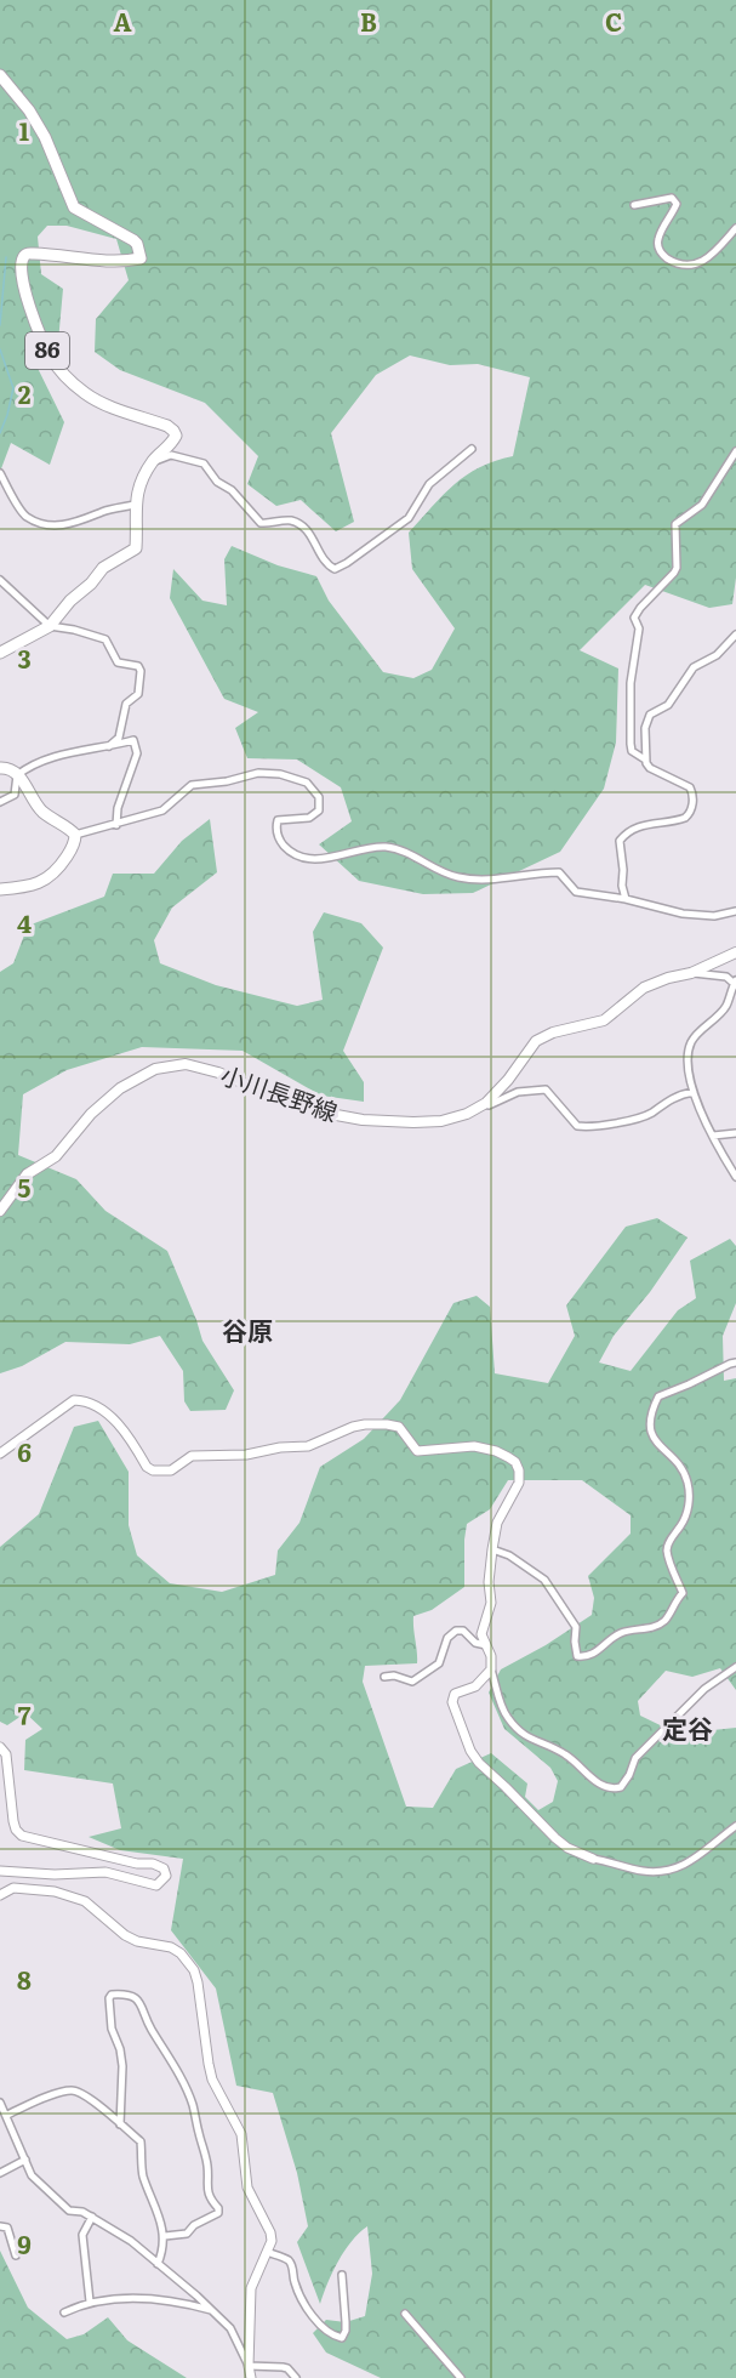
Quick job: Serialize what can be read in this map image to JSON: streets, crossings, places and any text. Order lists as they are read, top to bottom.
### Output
{
  "streets": {
    "main road": ["86", "小川長野線"]
  },
  "districts": ["谷原", "定谷"],
  "grid": {
    "columns": ["A", "B", "C"],
    "rows": [
      "1",
      "2",
      "3",
      "4",
      "5",
      "6",
      "7",
      "8",
      "9"
    ]
  }
}
